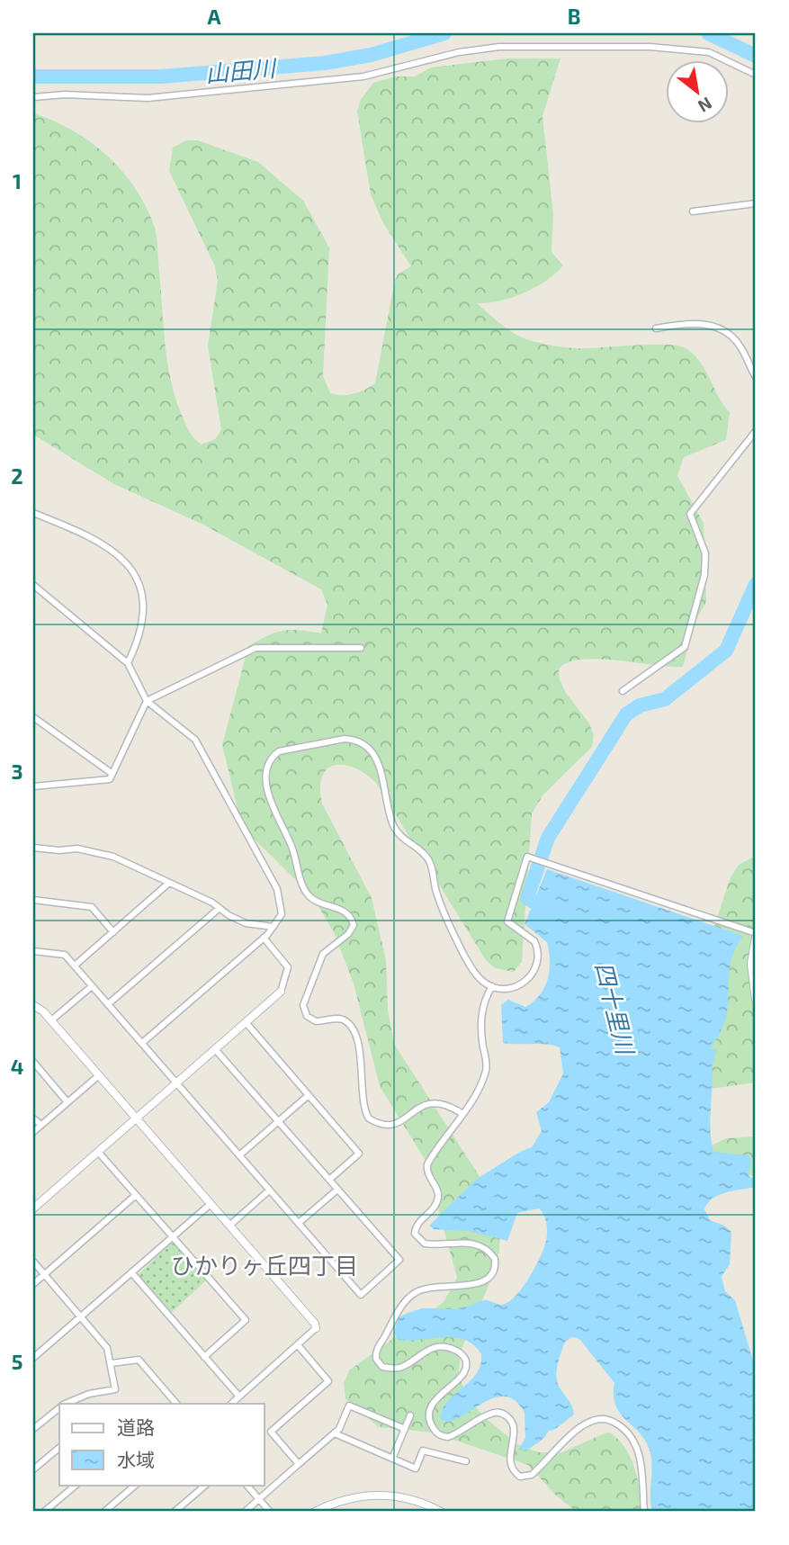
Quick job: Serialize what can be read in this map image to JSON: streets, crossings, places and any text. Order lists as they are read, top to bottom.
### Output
{
  "districts": ["ひかりヶ丘四丁目"],
  "water": ["山田川", "四十里川"],
  "legend": ["道路", "水域"],
  "north": "bottom right",
  "grid": {
    "columns": ["A", "B"],
    "rows": [
      "1",
      "2",
      "3",
      "4",
      "5"
    ]
  }
}
